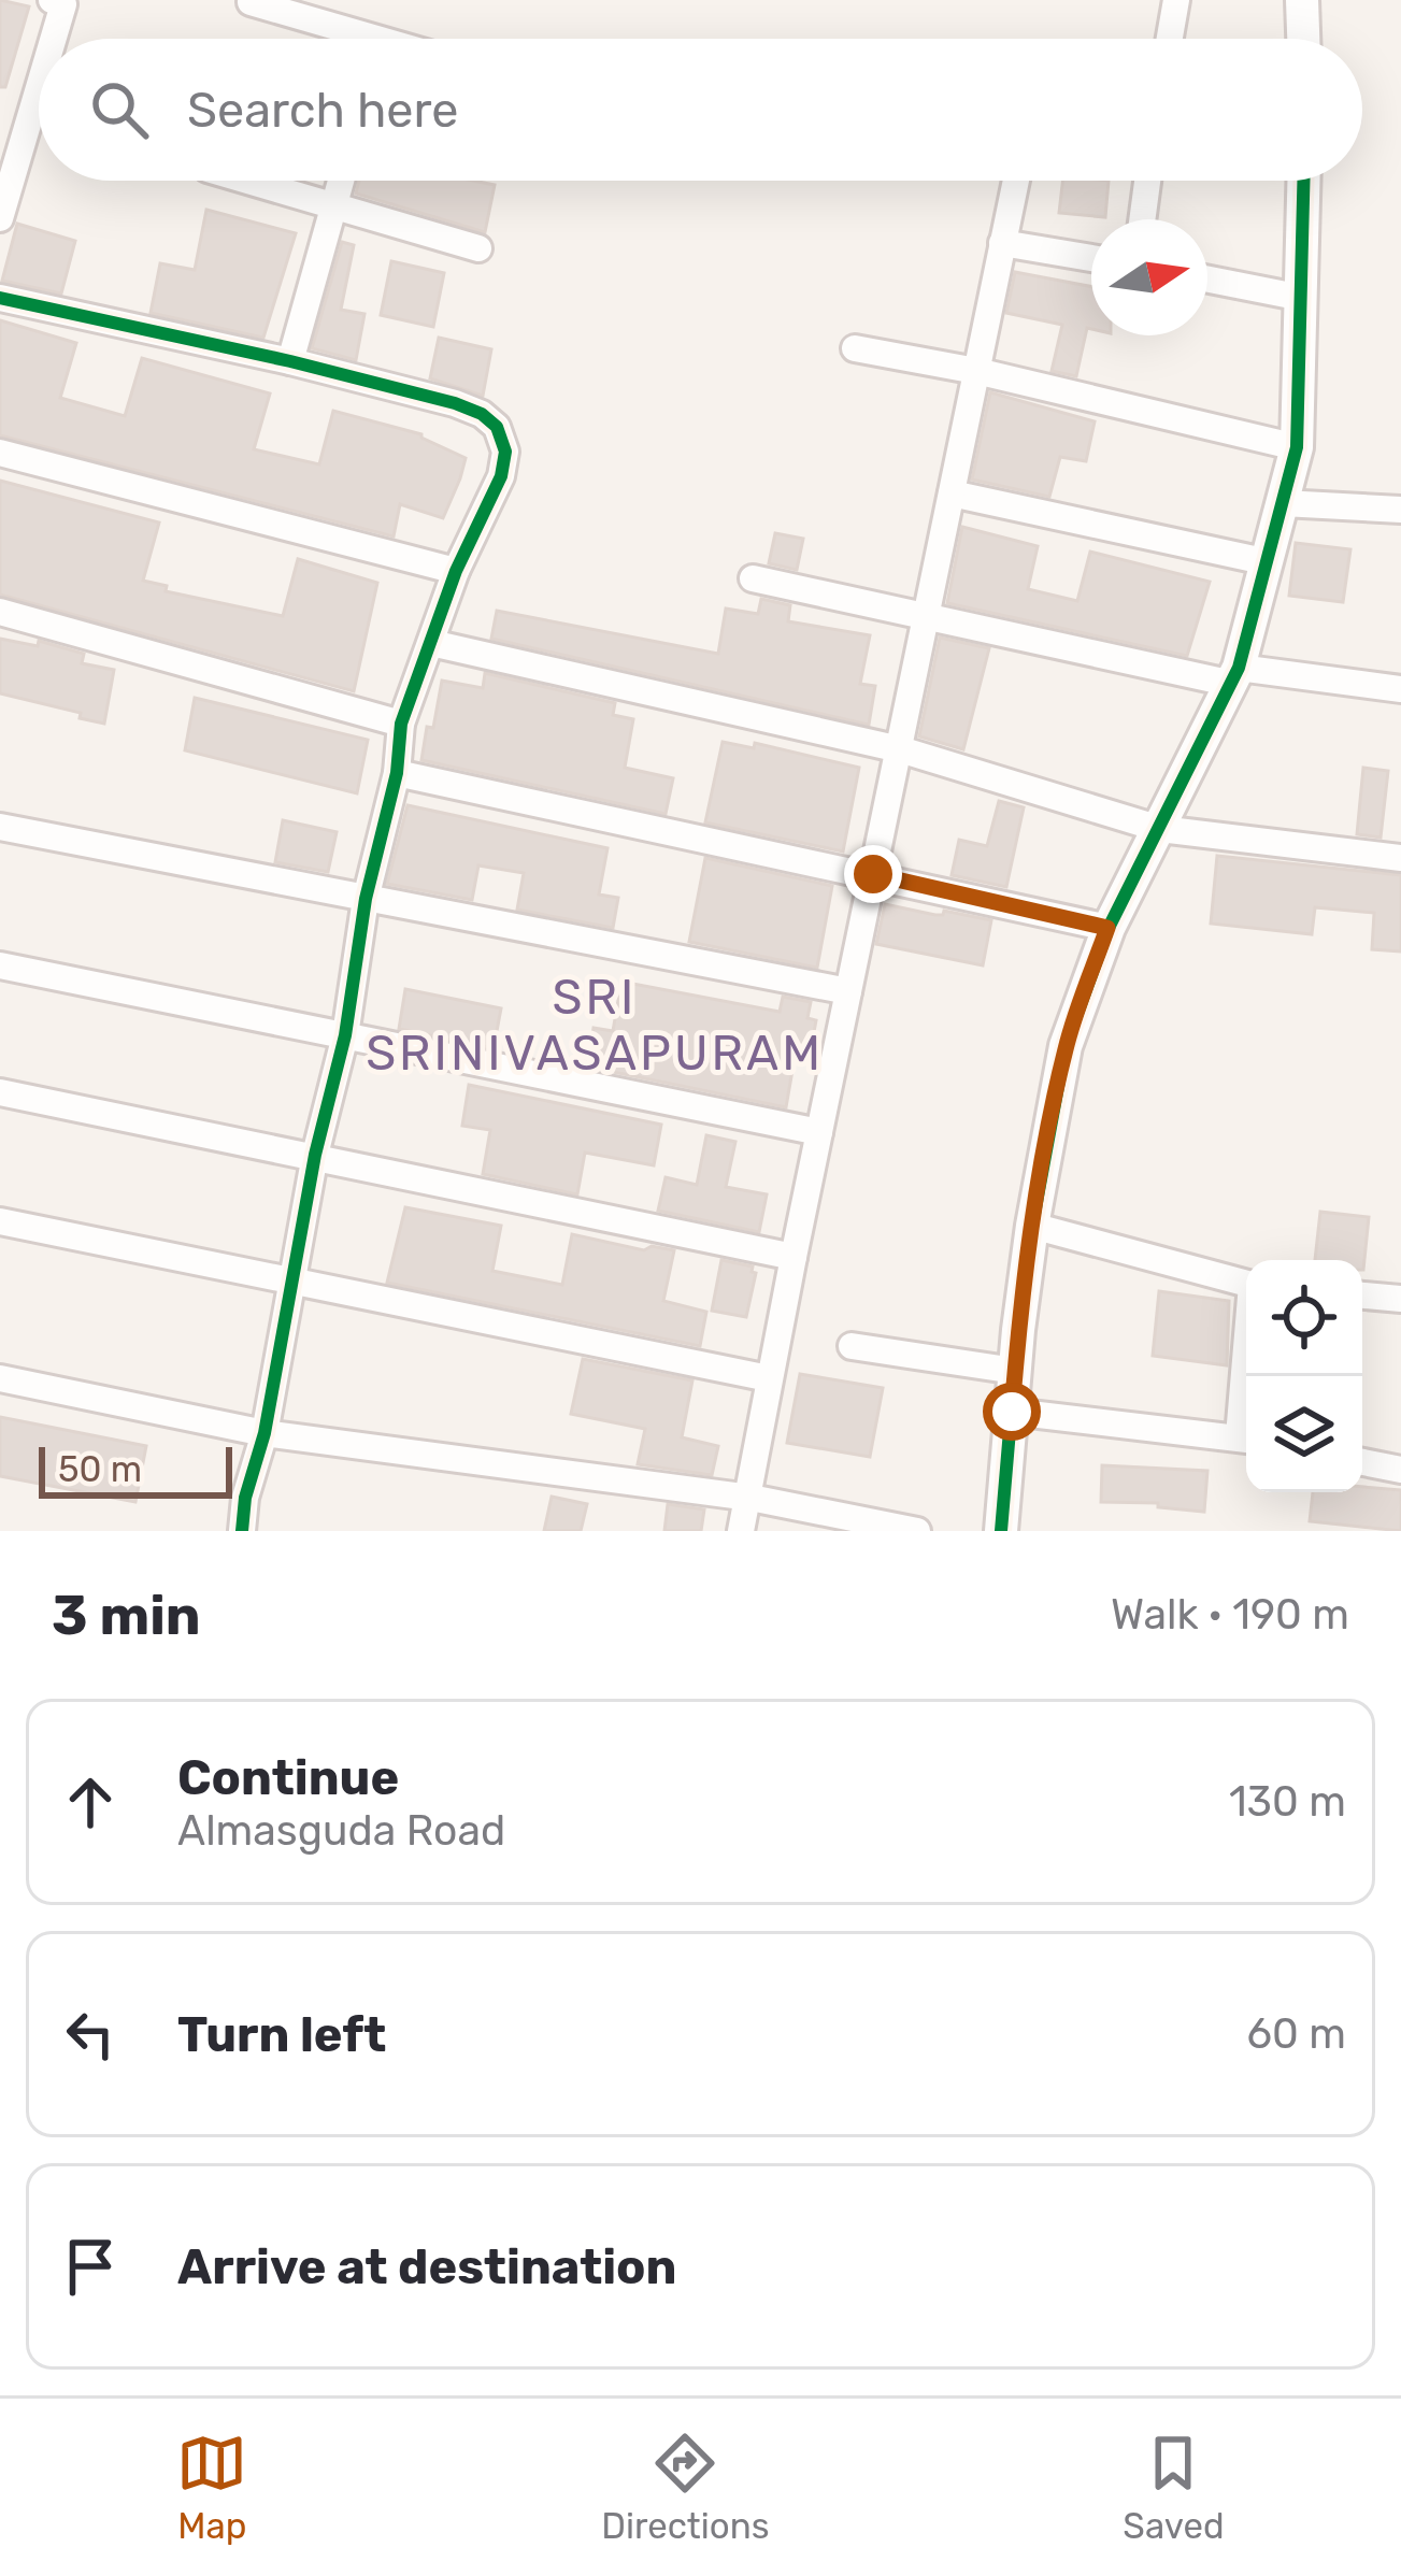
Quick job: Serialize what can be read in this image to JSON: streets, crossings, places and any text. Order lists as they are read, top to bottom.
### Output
{
  "districts": ["SRI SRINIVASAPURAM"],
  "scale_bar": "50 m",
  "north": "right",
  "page": {
    "search": "Search here",
    "scale": "50 m",
    "heading": ["3 min", "Walk · 190 m"],
    "list": [
      ["Continue", "Almasguda Road", "130 m"],
      ["Turn left", "60 m"],
      "Arrive at destination"
    ],
    "nav": ["Map", "Directions", "Saved"]
  }
}
